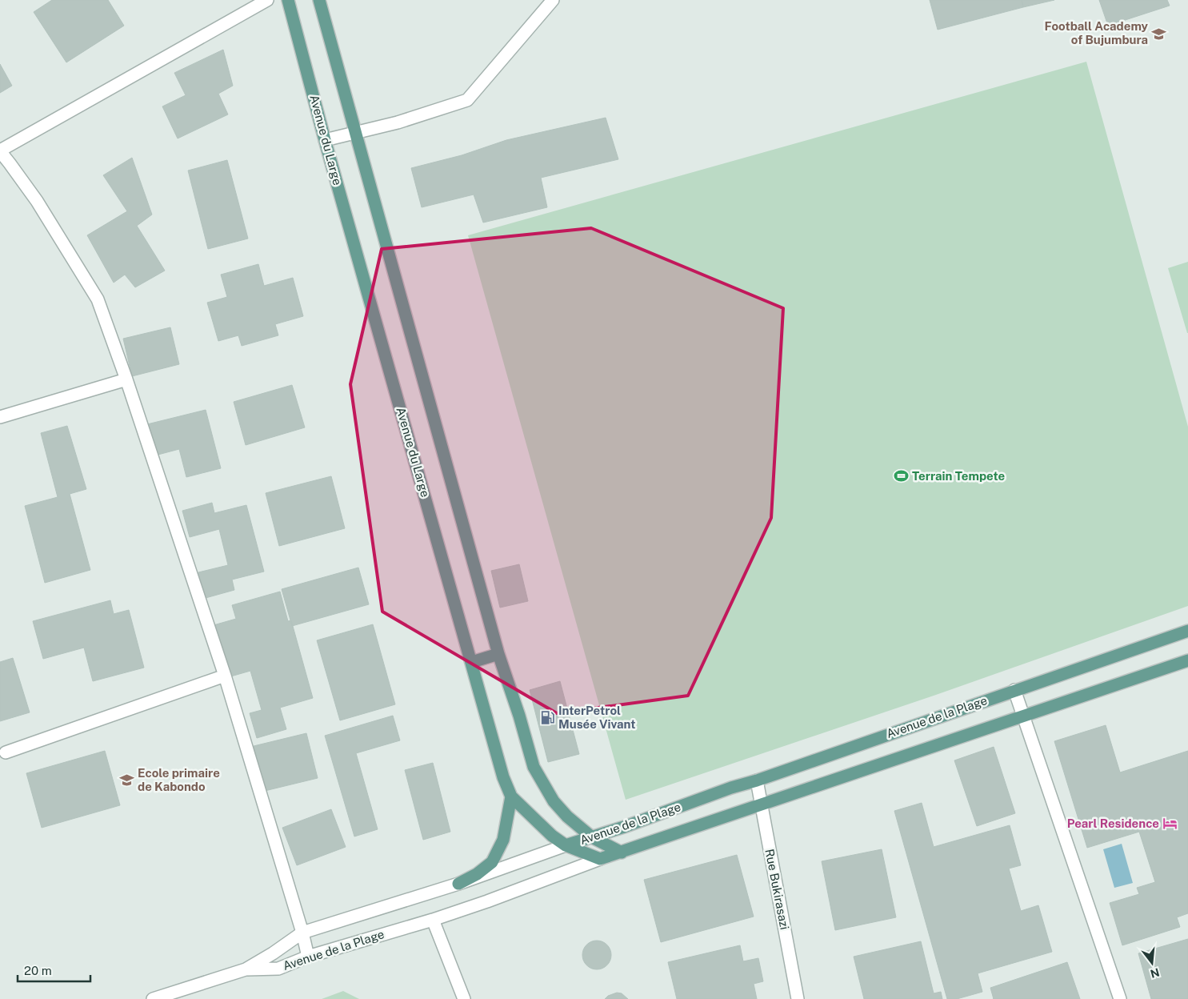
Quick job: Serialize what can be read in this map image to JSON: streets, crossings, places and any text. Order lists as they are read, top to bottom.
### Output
{
  "streets": {
    "main road": ["Avenue du Large", "Avenue de la Plage"],
    "street": ["Rue Bukirasazi"]
  },
  "crossings": [
    ["Avenue du Large", "Avenue de la Plage"],
    ["Avenue de la Plage", "Rue Bukirasazi"]
  ],
  "places": {
    "school or university": ["Football Academy of Bujumbura", "Ecole primaire de Kabondo"],
    "sports": ["Terrain Tempete"],
    "fuel station": ["InterPetrol Musée Vivant"],
    "hotel": ["Pearl Residence"]
  },
  "scale_bar": "20 m",
  "north": "bottom"
}
